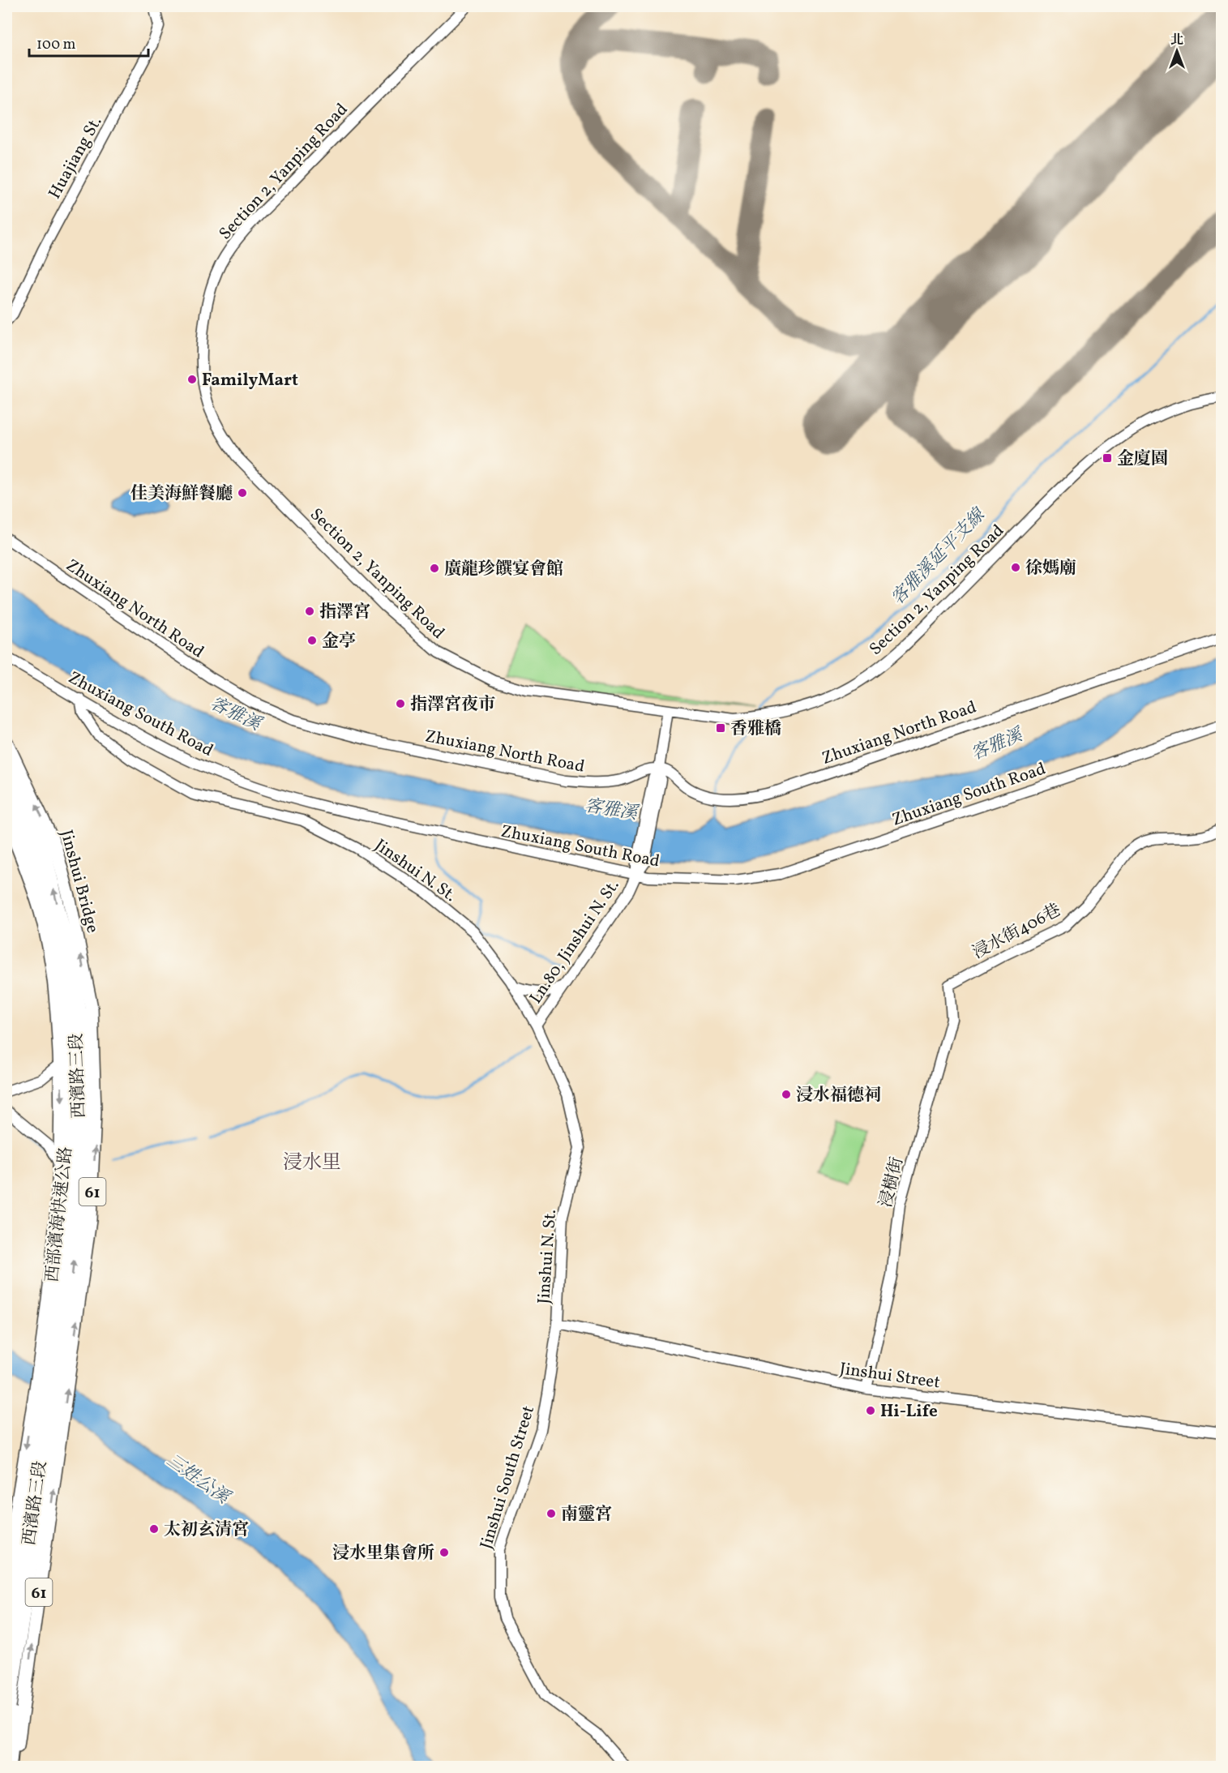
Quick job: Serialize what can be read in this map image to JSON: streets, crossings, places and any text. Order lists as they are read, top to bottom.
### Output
{
  "streets": {
    "highway": ["Jinshui Bridge", "61", "西部濱海快速公路"],
    "main road": ["西濱路三段"],
    "street": [
      "Huajiang St.",
      "Section 2, Yanping Road",
      "Zhuxiang North Road",
      "Zhuxiang South Road",
      "Jinshui N. St.",
      "浸水街406巷",
      "Ln.80, Jinshui N. St.",
      "浸樹街",
      "Jinshui Street",
      "Jinshui South Street"
    ]
  },
  "crossings": [
    ["Zhuxiang South Road", "Jinshui N. St."],
    ["Zhuxiang South Road", "Ln.80, Jinshui N. St."],
    ["Jinshui N. St.", "Ln.80, Jinshui N. St."],
    ["Jinshui N. St.", "Jinshui Street"],
    ["Jinshui N. St.", "Jinshui South Street"],
    ["Jinshui Bridge", "西濱路三段"],
    ["Jinshui Bridge", "61"],
    ["Jinshui Bridge", "西部濱海快速公路"],
    ["浸水街406巷", "浸樹街"],
    ["西濱路三段", "61"],
    ["西濱路三段", "西部濱海快速公路"],
    ["浸樹街", "Jinshui Street"],
    ["61", "西部濱海快速公路"],
    ["Jinshui Street", "Jinshui South Street"]
  ],
  "districts": ["浸水里"],
  "water": ["客雅溪延平支線", "客雅溪", "三姓公溪"],
  "places": {
    "other": [
      "FamilyMart",
      "佳美海鮮餐廳",
      "徐媽廟",
      "廣龍珍饌宴會館",
      "指澤宮",
      "金亭",
      "指澤宮夜市",
      "浸水福德祠",
      "Hi-Life",
      "南靈宮",
      "太初玄清宮",
      "浸水里集會所"
    ],
    "transit": ["金廈園", "香雅橋"]
  },
  "scale_bar": "100 m",
  "north": "top"
}
